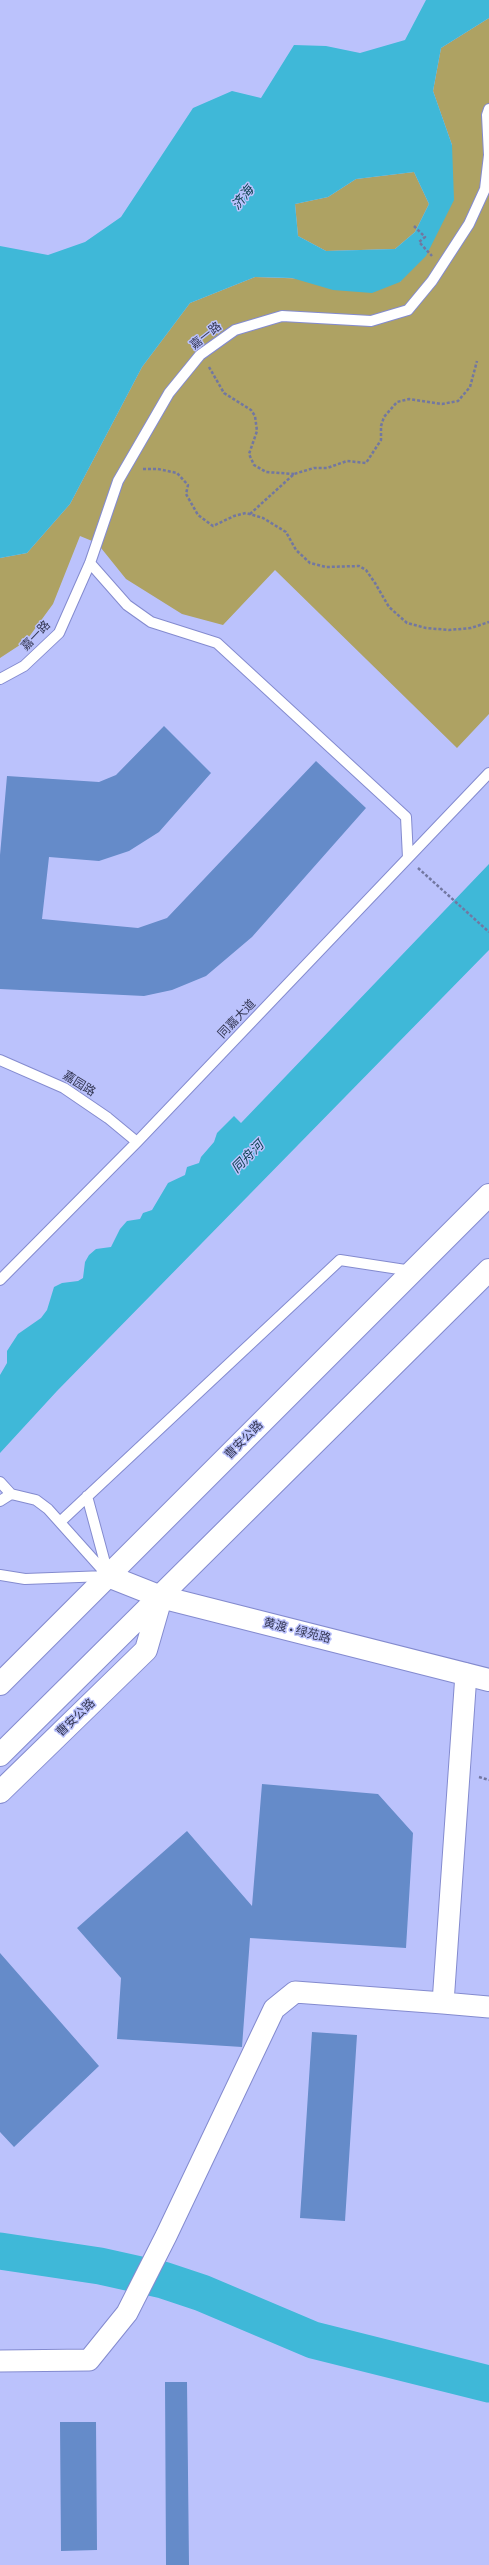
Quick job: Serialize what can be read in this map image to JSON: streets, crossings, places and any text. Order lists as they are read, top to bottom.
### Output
{
  "streets": {
    "main road": ["曹安公路", "黄渡 • 绿苑路"],
    "lane": ["嘉一路", "同嘉大道", "嘉园路"]
  },
  "crossings": [
    ["同嘉大道", "嘉园路"],
    ["曹安公路", "黄渡 • 绿苑路"]
  ],
  "water": ["济海", "同舟河"]
}
